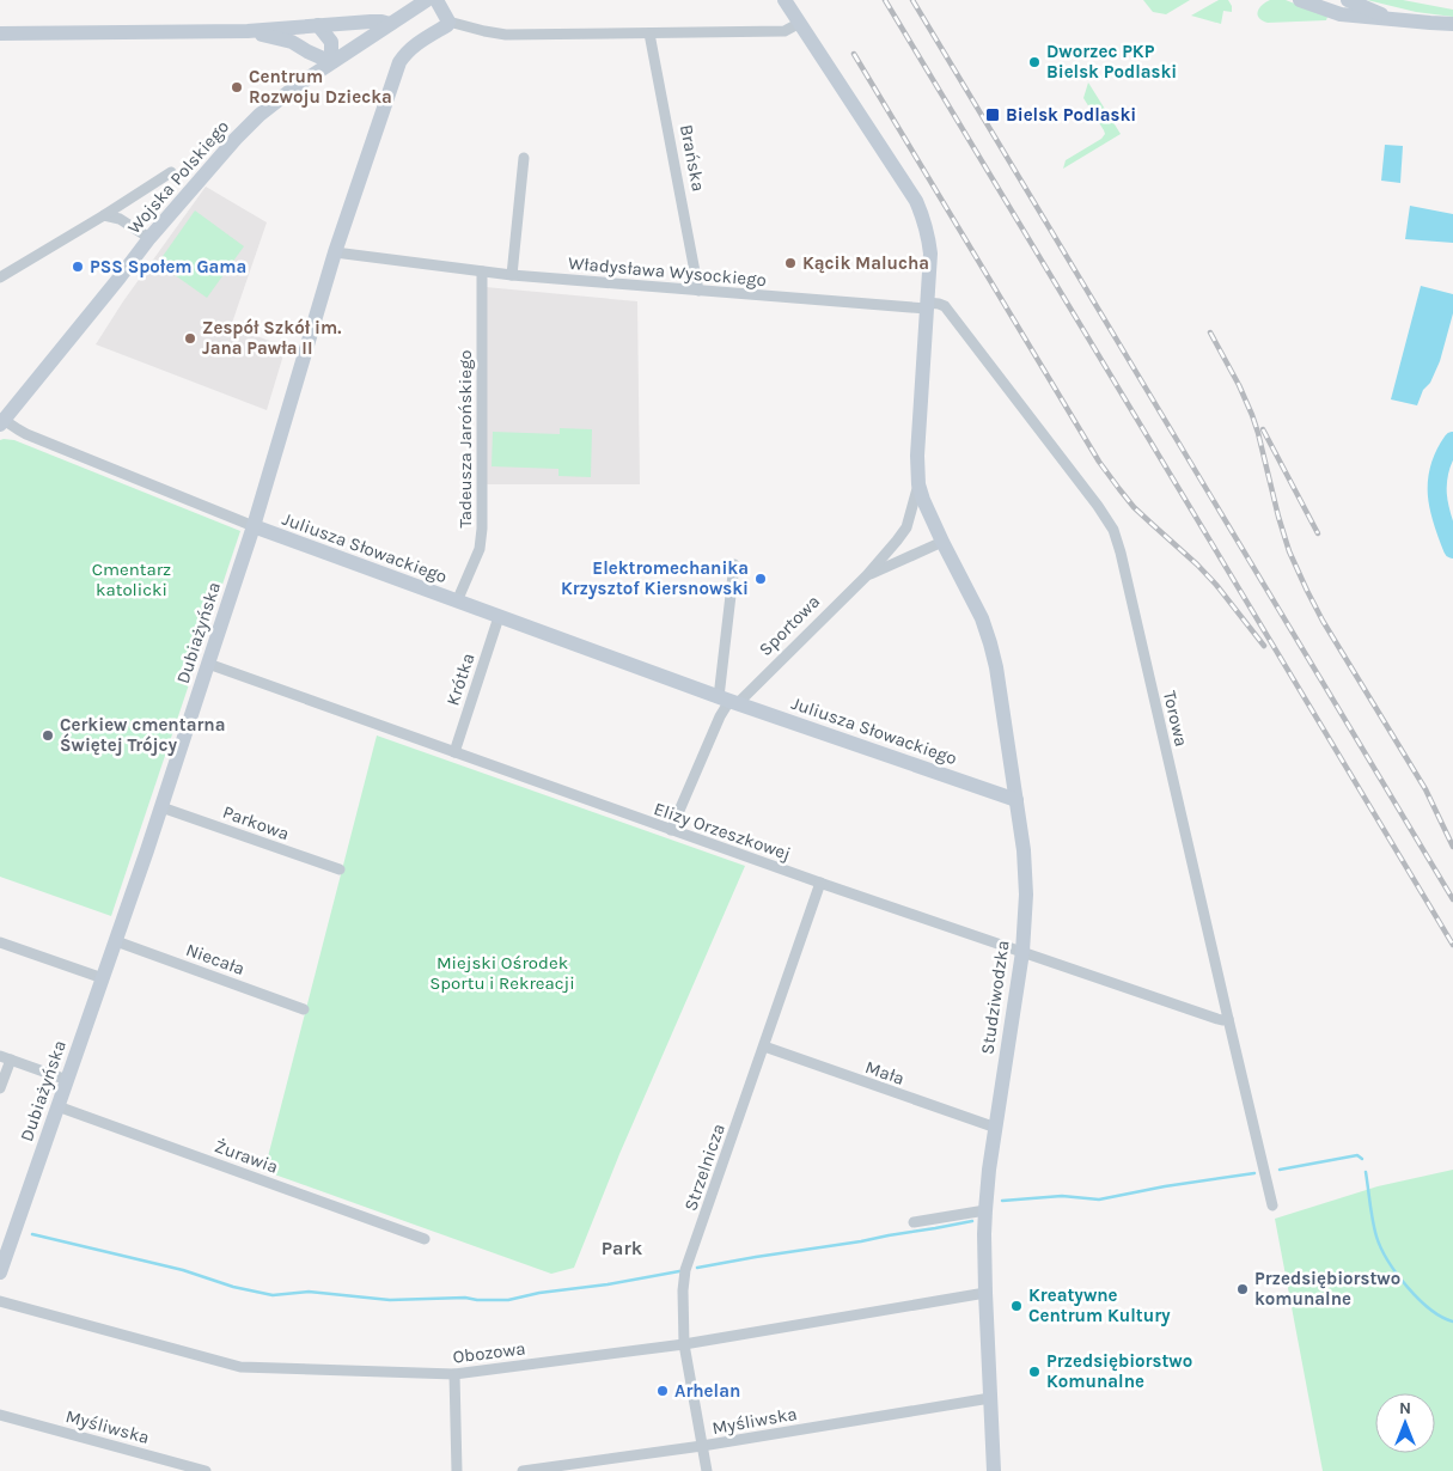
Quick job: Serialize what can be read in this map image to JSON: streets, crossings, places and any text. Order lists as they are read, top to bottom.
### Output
{
  "streets": {
    "street": [
      "Brańska",
      "Wojska Polskiego",
      "Władysława Wysockiego",
      "Tadeusza Jarońskiego",
      "Juliusza Słowackiego",
      "Sportowa",
      "Dubiażyńska",
      "Krótka",
      "Torowa",
      "Parkowa",
      "Elizy Orzeszkowej",
      "Niecała",
      "Studziwodzka",
      "Mała",
      "Żurawia",
      "Strzelnicza",
      "Obozowa",
      "Myśliwska"
    ]
  },
  "crossings": [
    ["Brańska", "Władysława Wysockiego"],
    ["Wojska Polskiego", "Juliusza Słowackiego"],
    ["Władysława Wysockiego", "Tadeusza Jarońskiego"],
    ["Władysława Wysockiego", "Sportowa"],
    ["Władysława Wysockiego", "Dubiażyńska"],
    ["Władysława Wysockiego", "Torowa"],
    ["Tadeusza Jarońskiego", "Juliusza Słowackiego"],
    ["Juliusza Słowackiego", "Sportowa"],
    ["Juliusza Słowackiego", "Dubiażyńska"],
    ["Juliusza Słowackiego", "Krótka"],
    ["Juliusza Słowackiego", "Studziwodzka"],
    ["Sportowa", "Torowa"],
    ["Sportowa", "Elizy Orzeszkowej"],
    ["Sportowa", "Studziwodzka"],
    ["Dubiażyńska", "Parkowa"],
    ["Dubiażyńska", "Elizy Orzeszkowej"],
    ["Dubiażyńska", "Niecała"],
    ["Dubiażyńska", "Żurawia"],
    ["Krótka", "Elizy Orzeszkowej"],
    ["Torowa", "Elizy Orzeszkowej"],
    ["Elizy Orzeszkowej", "Studziwodzka"],
    ["Elizy Orzeszkowej", "Strzelnicza"],
    ["Studziwodzka", "Mała"],
    ["Studziwodzka", "Obozowa"],
    ["Studziwodzka", "Myśliwska"],
    ["Mała", "Strzelnicza"],
    ["Strzelnicza", "Obozowa"],
    ["Strzelnicza", "Myśliwska"]
  ],
  "districts": ["Park"],
  "parks": ["Cmentarz katolicki", "Miejski Ośrodek Sportu i Rekreacji"],
  "places": {
    "other": [
      "Dworzec PKP Bielsk Podlaski",
      "Centrum Rozwoju Dziecka",
      "Kącik Malucha",
      "PSS Społem Gama",
      "Zespół Szkół im. Jana Pawła II",
      "Elektromechanika Krzysztof Kiersnowski",
      "Cerkiew cmentarna Świętej Trójcy",
      "Przedsiębiorstwo komunalne",
      "Kreatywne Centrum Kultury",
      "Przedsiębiorstwo Komunalne",
      "Arhelan"
    ],
    "transit": ["Bielsk Podlaski"]
  },
  "north": "top"
}
